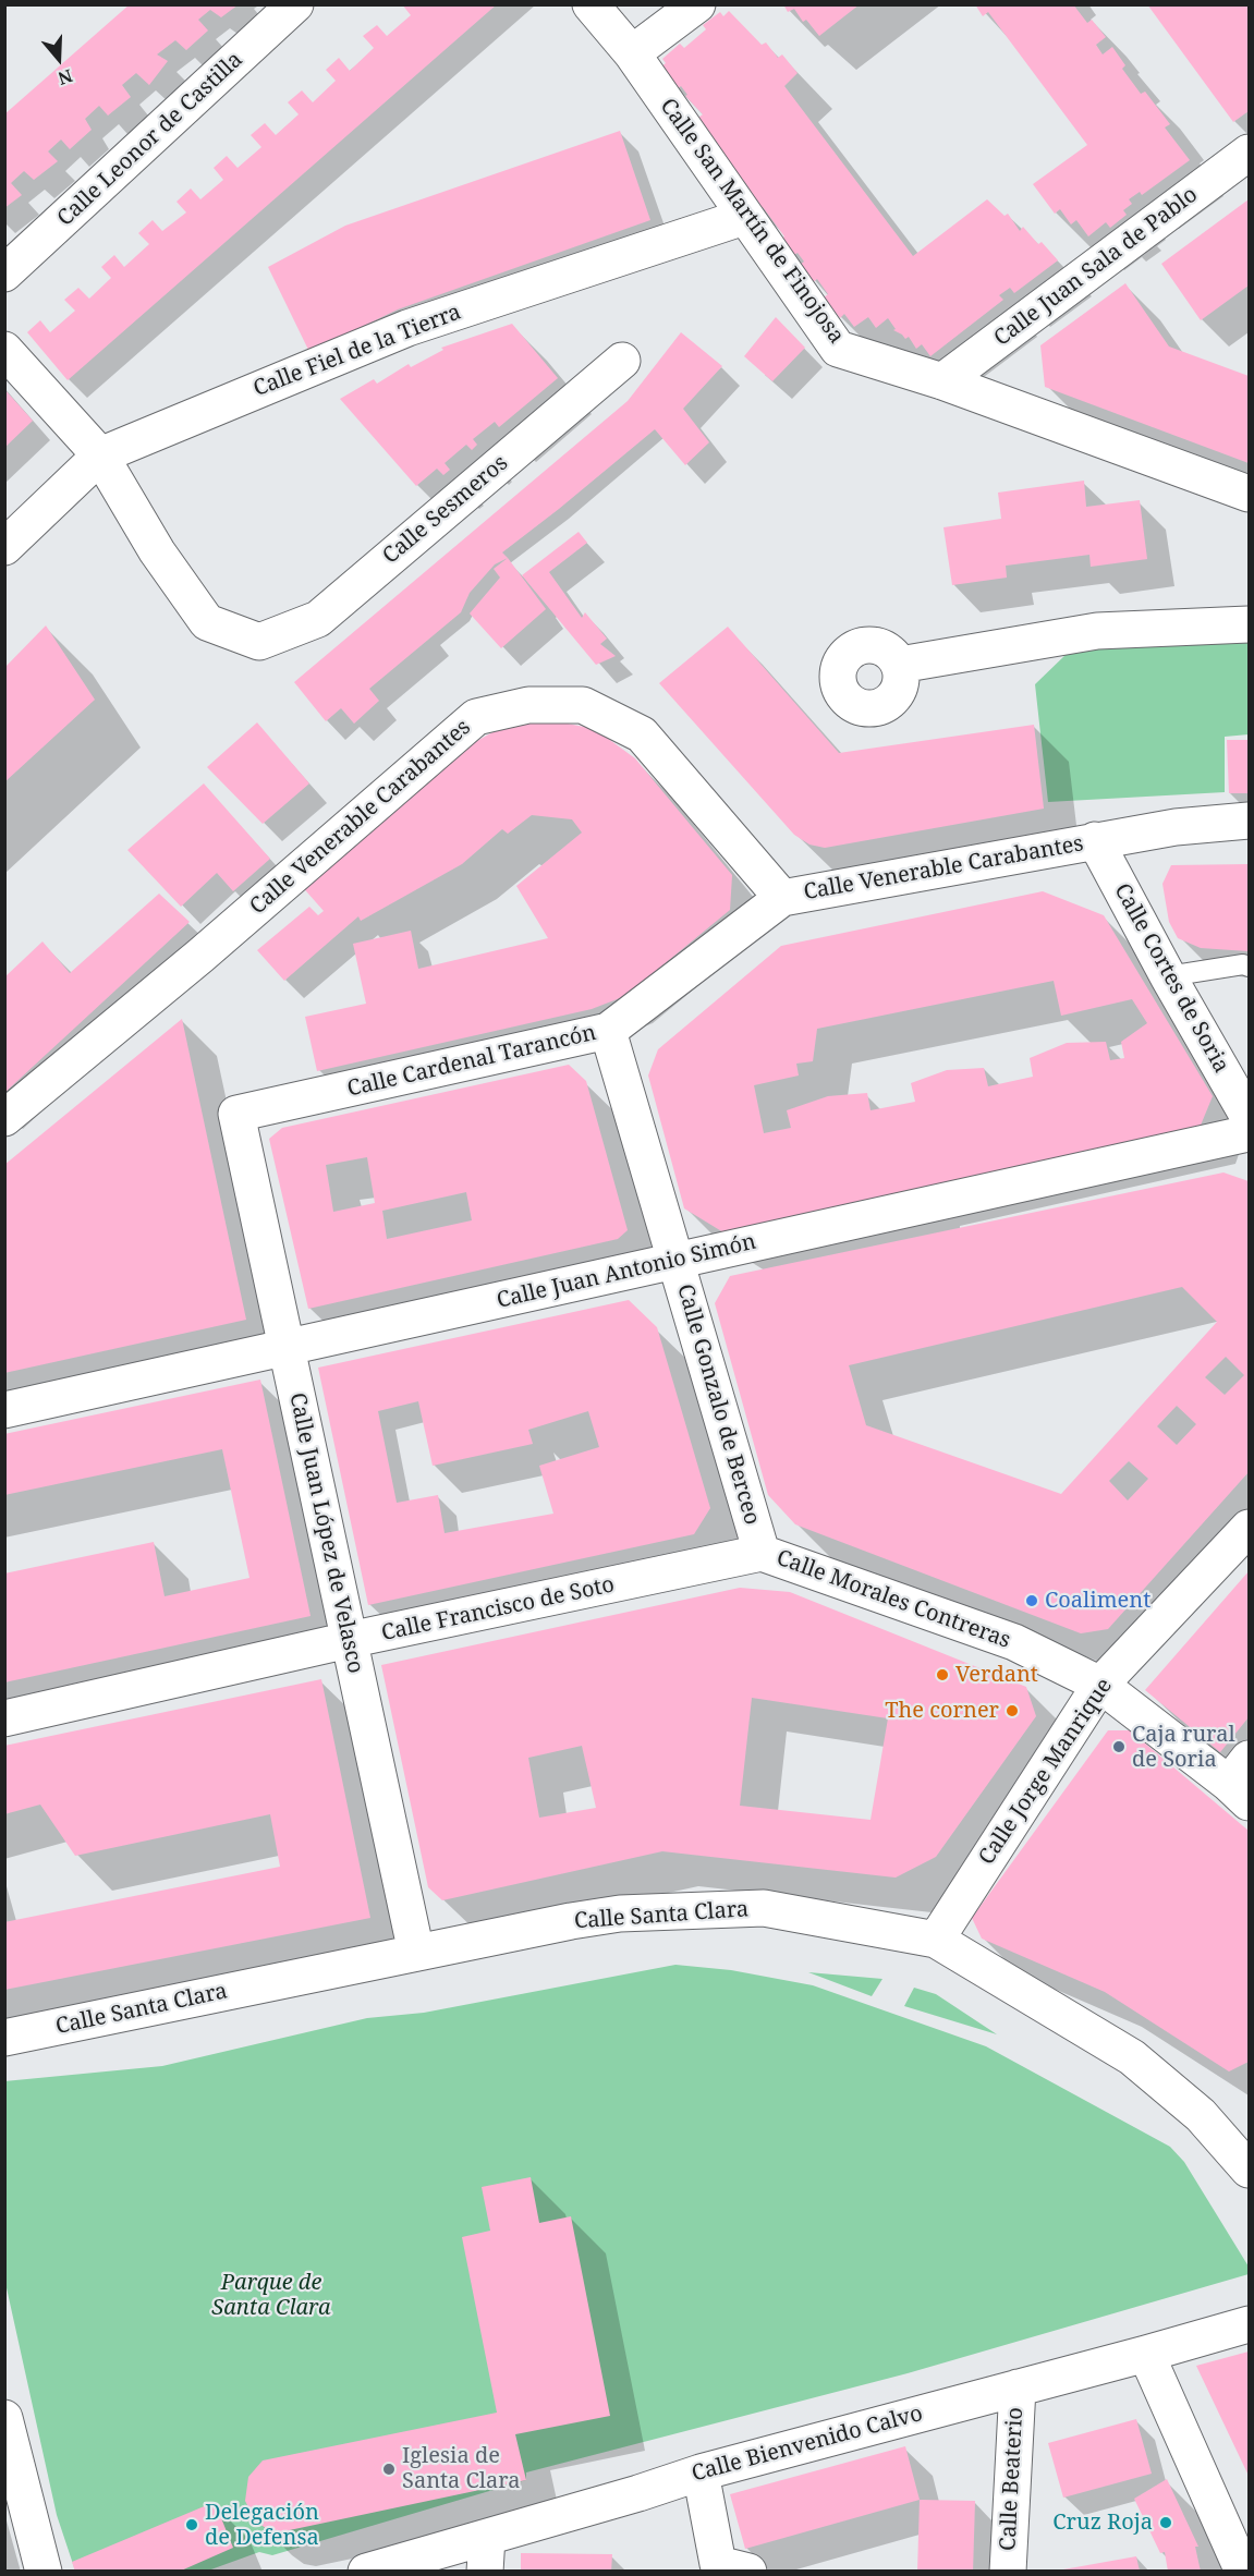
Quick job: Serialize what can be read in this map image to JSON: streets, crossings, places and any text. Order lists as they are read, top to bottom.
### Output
{
  "streets": {
    "street": [
      "Calle Leonor de Castilla",
      "Calle San Martín de Finojosa",
      "Calle Juan Sala de Pablo",
      "Calle Fiel de la Tierra",
      "Calle Sesmeros",
      "Calle Venerable Carabantes",
      "Calle Cortes de Soria",
      "Calle Cardenal Tarancón",
      "Calle Juan Antonio Simón",
      "Calle Gonzalo de Berceo",
      "Calle Juan López de Velasco",
      "Calle Morales Contreras",
      "Calle Francisco de Soto",
      "Calle Jorge Manrique",
      "Calle Santa Clara",
      "Calle Bienvenido Calvo",
      "Calle Beaterio"
    ]
  },
  "crossings": [
    ["Calle San Martín de Finojosa", "Calle Juan Sala de Pablo"],
    ["Calle San Martín de Finojosa", "Calle Fiel de la Tierra"],
    ["Calle Fiel de la Tierra", "Calle Sesmeros"],
    ["Calle Venerable Carabantes", "Calle Cortes de Soria"],
    ["Calle Venerable Carabantes", "Calle Cardenal Tarancón"],
    ["Calle Cardenal Tarancón", "Calle Gonzalo de Berceo"],
    ["Calle Cardenal Tarancón", "Calle Juan López de Velasco"],
    ["Calle Juan Antonio Simón", "Calle Gonzalo de Berceo"],
    ["Calle Juan Antonio Simón", "Calle Juan López de Velasco"],
    ["Calle Gonzalo de Berceo", "Calle Morales Contreras"],
    ["Calle Gonzalo de Berceo", "Calle Francisco de Soto"],
    ["Calle Juan López de Velasco", "Calle Francisco de Soto"],
    ["Calle Juan López de Velasco", "Calle Santa Clara"],
    ["Calle Morales Contreras", "Calle Francisco de Soto"],
    ["Calle Morales Contreras", "Calle Jorge Manrique"],
    ["Calle Jorge Manrique", "Calle Santa Clara"],
    ["Calle Bienvenido Calvo", "Calle Beaterio"]
  ],
  "parks": ["Parque de Santa Clara"],
  "places": [
    "Coaliment",
    "Verdant",
    "The corner",
    "Caja rural de Soria",
    "Iglesia de Santa Clara",
    "Cruz Roja",
    "Delegación de Defensa"
  ],
  "north": "bottom"
}
